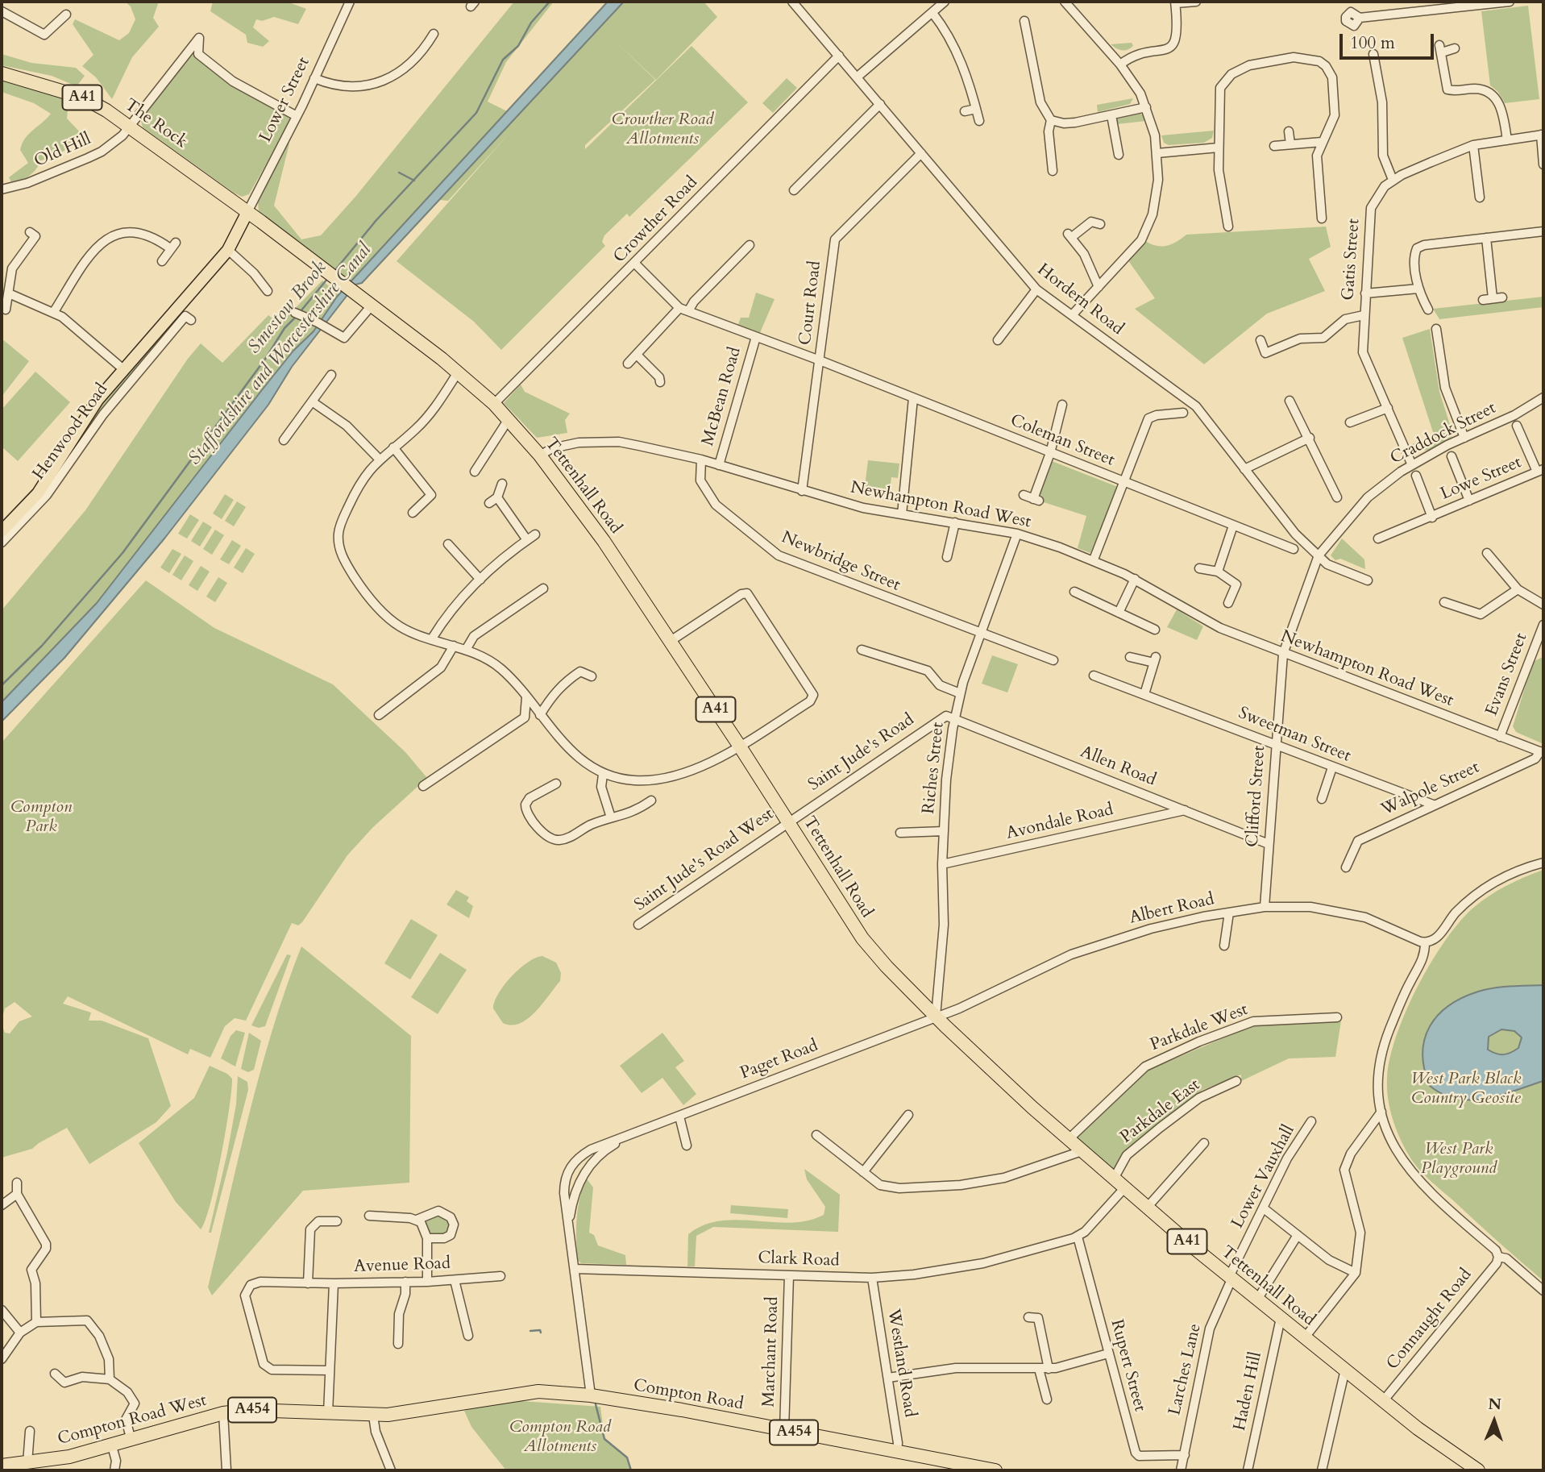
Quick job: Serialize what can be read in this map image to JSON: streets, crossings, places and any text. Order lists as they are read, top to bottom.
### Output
{
  "streets": {
    "highway": [
      "A41",
      "The Rock",
      "Tettenhall Road",
      "Compton Road",
      "A454",
      "Compton Road West"
    ],
    "main road": ["Henwood Road"],
    "street": [
      "Lower Street",
      "Old Hill",
      "Crowther Road",
      "Gatis Street",
      "Hordern Road",
      "Court Road",
      "McBean Road",
      "Craddock Street",
      "Coleman Street",
      "Lowe Street",
      "Newhampton Road West",
      "Newbridge Street",
      "Evans Street",
      "Sweetman Street",
      "Saint Jude's Road",
      "Allen Road",
      "Riches Street",
      "Walpole Street",
      "Clifford Street",
      "Avondale Road",
      "Saint Jude's Road West",
      "Albert Road",
      "Parkdale West",
      "Paget Road",
      "Parkdale East",
      "Lower Vauxhall",
      "Clark Road",
      "Avenue Road",
      "Connaught Road",
      "Marchant Road",
      "Westland Road",
      "Rupert Street",
      "Larches Lane",
      "Haden Hill"
    ]
  },
  "crossings": [
    ["Lower Street", "The Rock"],
    ["Lower Street", "Old Hill"],
    ["Lower Street", "Henwood Road"],
    ["Lower Street", "Tettenhall Road"],
    ["The Rock", "Old Hill"],
    ["The Rock", "Henwood Road"],
    ["The Rock", "Tettenhall Road"],
    ["Crowther Road", "Hordern Road"],
    ["Crowther Road", "Tettenhall Road"],
    ["Gatis Street", "Craddock Street"],
    ["Hordern Road", "Court Road"],
    ["Hordern Road", "Craddock Street"],
    ["Hordern Road", "Clifford Street"],
    ["Court Road", "Coleman Street"],
    ["Court Road", "Newhampton Road West"],
    ["McBean Road", "Coleman Street"],
    ["McBean Road", "Newhampton Road West"],
    ["Henwood Road", "Tettenhall Road"],
    ["Craddock Street", "Clifford Street"],
    ["Tettenhall Road", "Newhampton Road West"],
    ["Tettenhall Road", "Saint Jude's Road"],
    ["Tettenhall Road", "Riches Street"],
    ["Tettenhall Road", "Saint Jude's Road West"],
    ["Tettenhall Road", "Albert Road"],
    ["Tettenhall Road", "Parkdale West"],
    ["Tettenhall Road", "Paget Road"],
    ["Tettenhall Road", "Parkdale East"],
    ["Tettenhall Road", "Lower Vauxhall"],
    ["Tettenhall Road", "Connaught Road"],
    ["Tettenhall Road", "Larches Lane"],
    ["Tettenhall Road", "Haden Hill"],
    ["Newhampton Road West", "Newbridge Street"],
    ["Newhampton Road West", "Evans Street"],
    ["Newhampton Road West", "Riches Street"],
    ["Newhampton Road West", "Walpole Street"],
    ["Newhampton Road West", "Clifford Street"],
    ["Newbridge Street", "Riches Street"],
    ["Sweetman Street", "Walpole Street"],
    ["Sweetman Street", "Clifford Street"],
    ["Saint Jude's Road", "Allen Road"],
    ["Saint Jude's Road", "Riches Street"],
    ["Saint Jude's Road", "Saint Jude's Road West"],
    ["Allen Road", "Riches Street"],
    ["Allen Road", "Clifford Street"],
    ["Allen Road", "Avondale Road"],
    ["Riches Street", "Avondale Road"],
    ["Riches Street", "Albert Road"],
    ["Riches Street", "Paget Road"],
    ["Clifford Street", "Albert Road"],
    ["Albert Road", "Paget Road"],
    ["Paget Road", "Clark Road"],
    ["Lower Vauxhall", "Larches Lane"],
    ["Clark Road", "Marchant Road"],
    ["Clark Road", "Westland Road"],
    ["Clark Road", "Rupert Street"],
    ["Avenue Road", "Compton Road West"],
    ["Marchant Road", "Compton Road"],
    ["Westland Road", "Compton Road"],
    ["Rupert Street", "Larches Lane"],
    ["Compton Road", "Compton Road West"]
  ],
  "water": ["Smestow Brook", "Staffordshire and Worcestershire Canal"],
  "parks": [
    "Crowther Road Allotments",
    "Compton Park",
    "West Park Black Country Geosite",
    "West Park Playground",
    "Compton Road Allotments"
  ],
  "scale_bar": "100 m",
  "north": "top"
}
